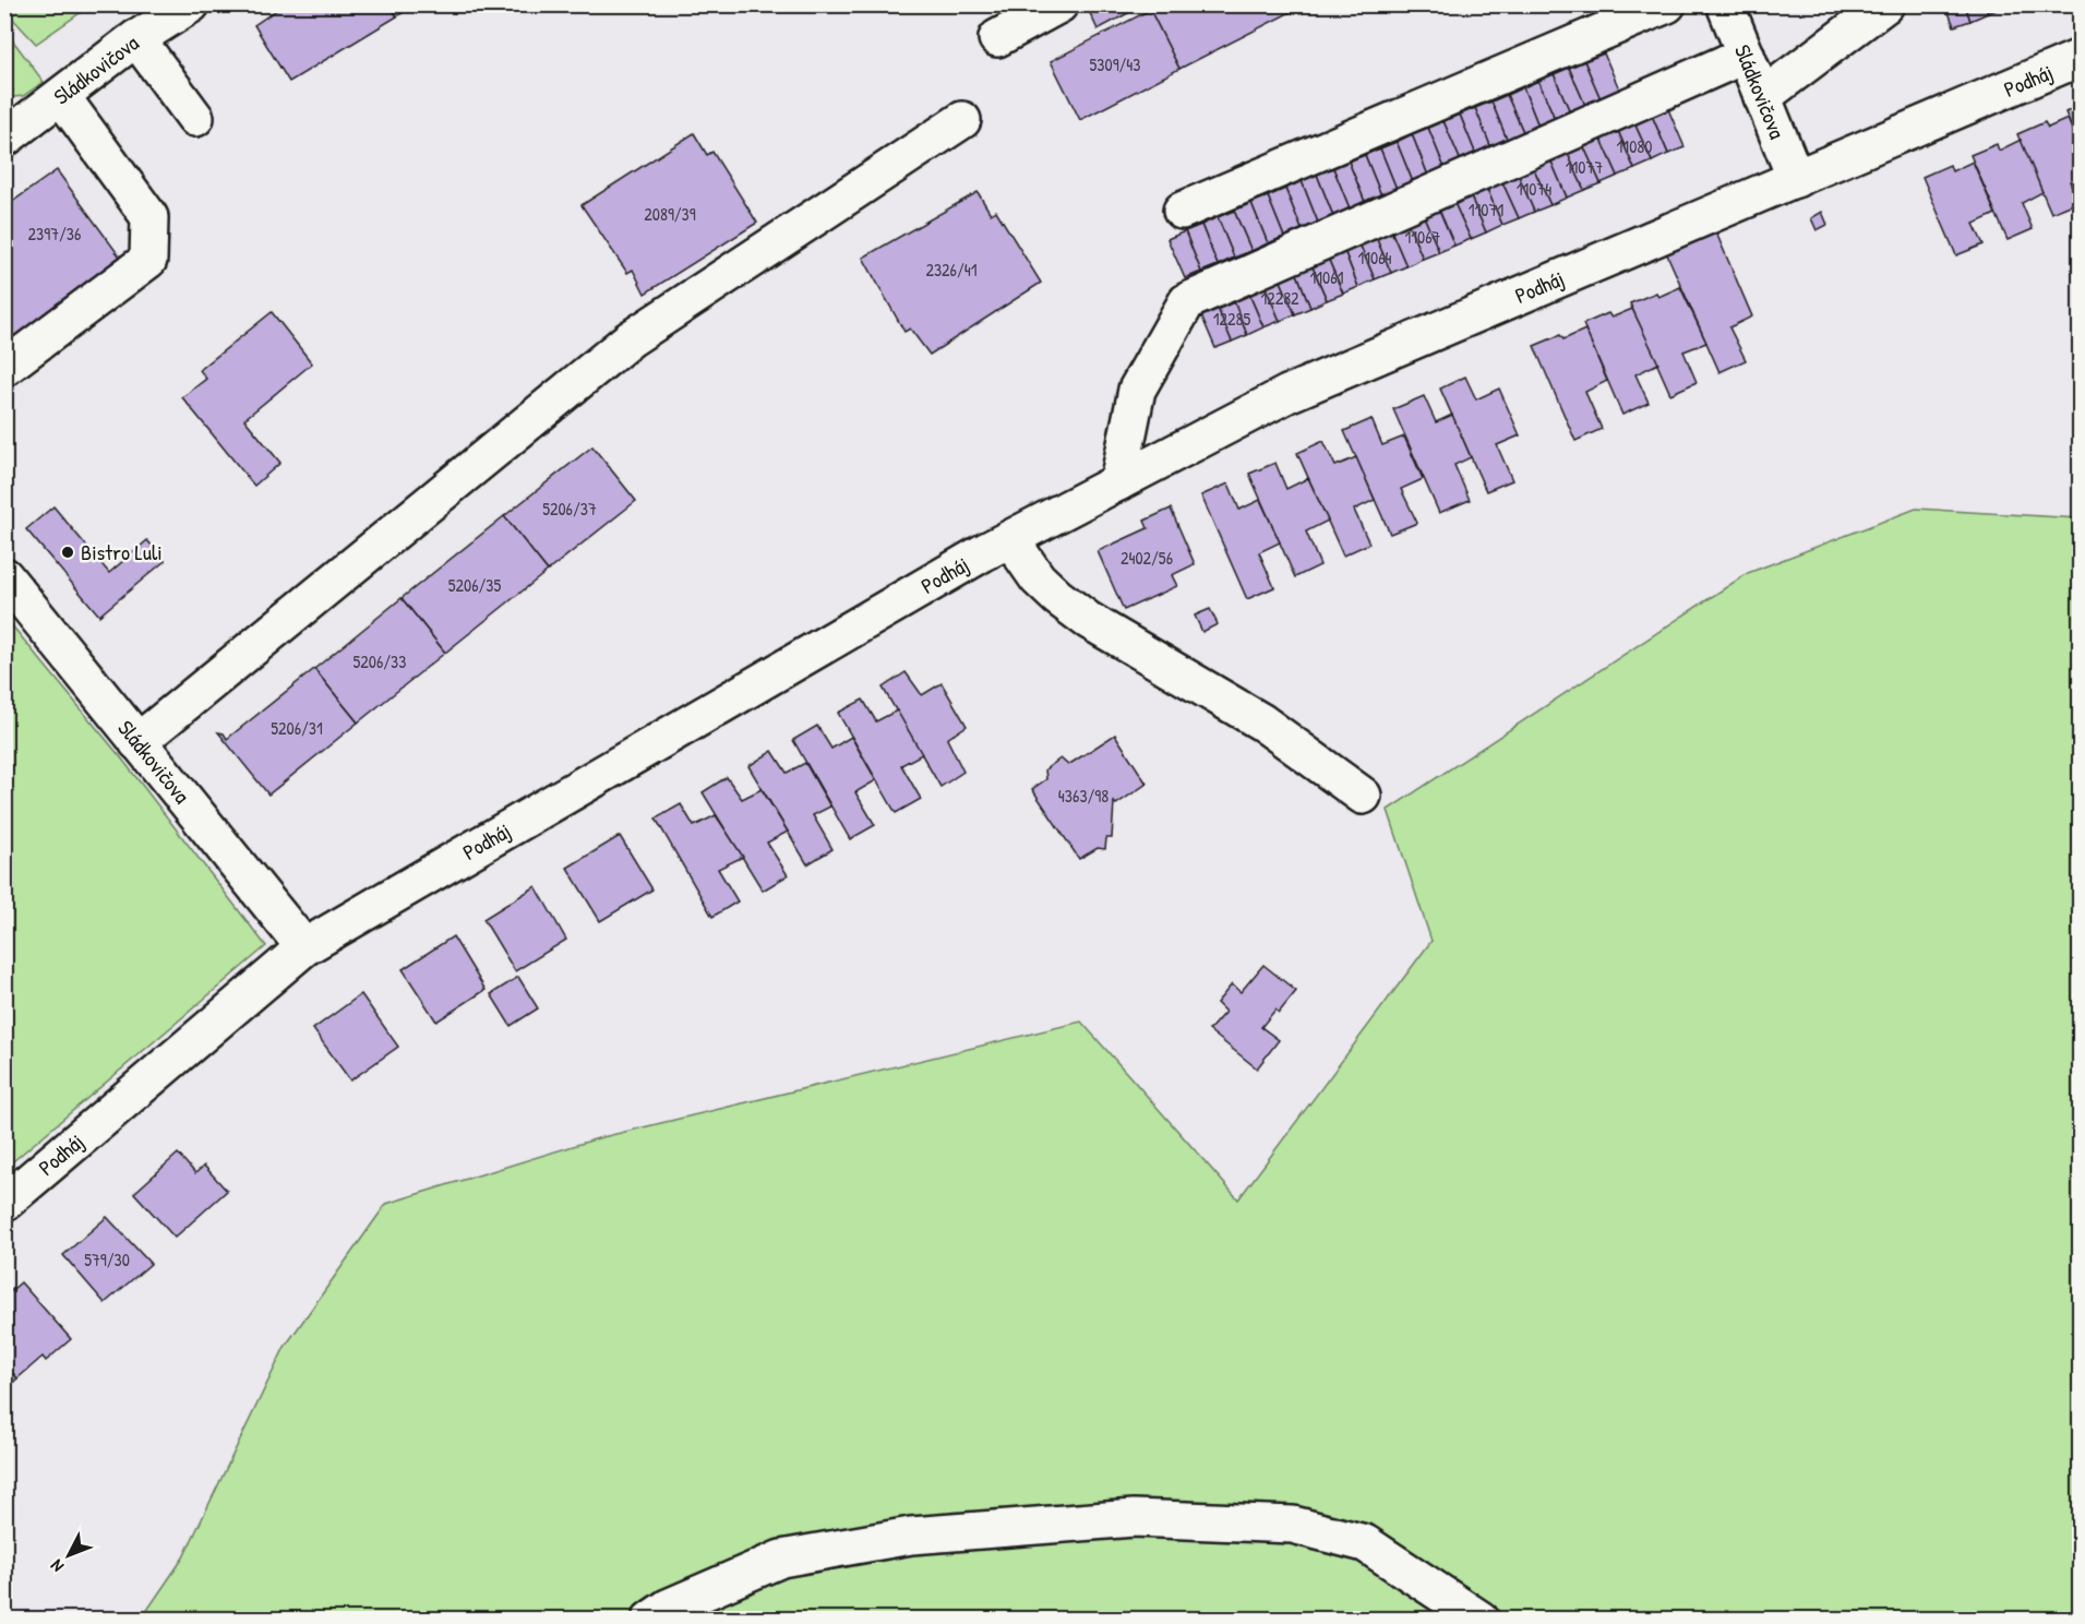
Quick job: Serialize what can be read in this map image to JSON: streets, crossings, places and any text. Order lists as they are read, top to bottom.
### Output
{
  "streets": {
    "street": ["Sládkovičova", "Podháj"]
  },
  "crossings": [
    ["Sládkovičova", "Podháj"]
  ],
  "places": ["Bistro Luli"],
  "house_numbers": [
    "5309/43",
    "11080",
    "11077",
    "11074",
    "11071",
    "2089/39",
    "2397/36",
    "11067",
    "11064",
    "2326/41",
    "11061",
    "12282",
    "12285",
    "5206/37",
    "2402/56",
    "5206/35",
    "5206/33",
    "5206/31",
    "4363/98",
    "579/30"
  ],
  "north": "bottom left"
}
